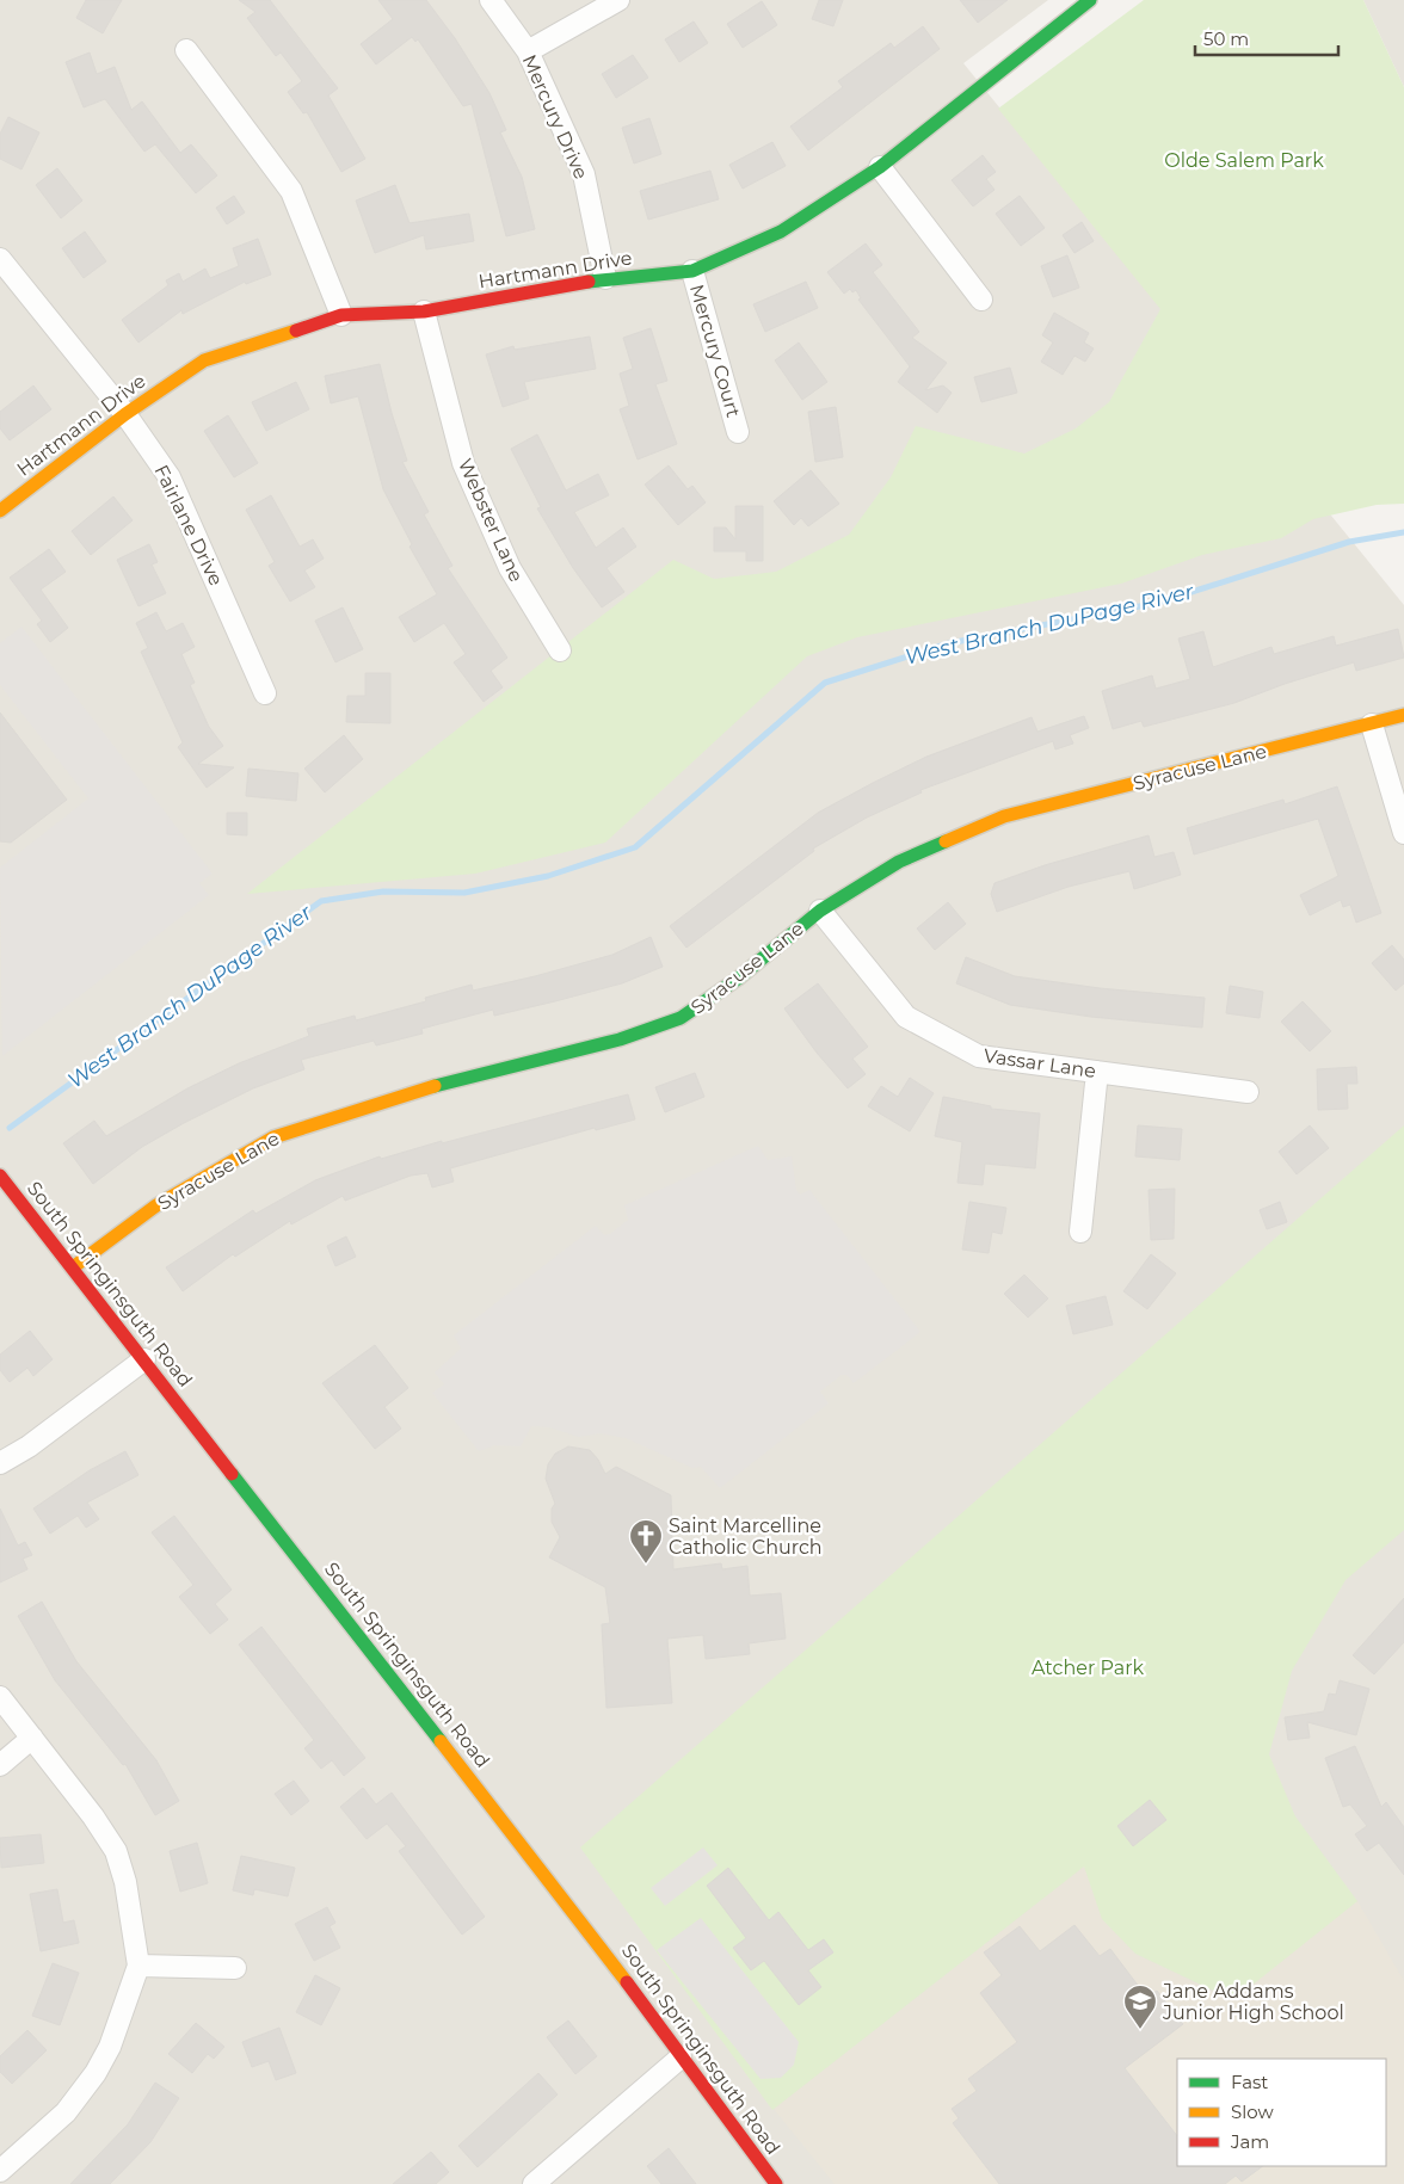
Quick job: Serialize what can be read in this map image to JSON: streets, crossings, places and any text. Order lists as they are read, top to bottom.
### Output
{
  "streets": {
    "street": [
      "Mercury Drive",
      "Hartmann Drive",
      "Mercury Court",
      "Webster Lane",
      "Fairlane Drive",
      "Syracuse Lane",
      "Vassar Lane",
      "South Springinsguth Road"
    ]
  },
  "crossings": [
    ["Mercury Drive", "Hartmann Drive"],
    ["Hartmann Drive", "Mercury Court"],
    ["Hartmann Drive", "Webster Lane"],
    ["Hartmann Drive", "Fairlane Drive"],
    ["Syracuse Lane", "Vassar Lane"],
    ["Syracuse Lane", "South Springinsguth Road"]
  ],
  "water": ["West Branch DuPage River"],
  "parks": ["Olde Salem Park", "Atcher Park"],
  "places": {
    "church": ["Saint Marcelline Catholic Church"],
    "school or university": ["Jane Addams Junior High School"]
  },
  "legend": ["Fast", "Slow", "Jam"],
  "scale_bar": "50 m"
}
